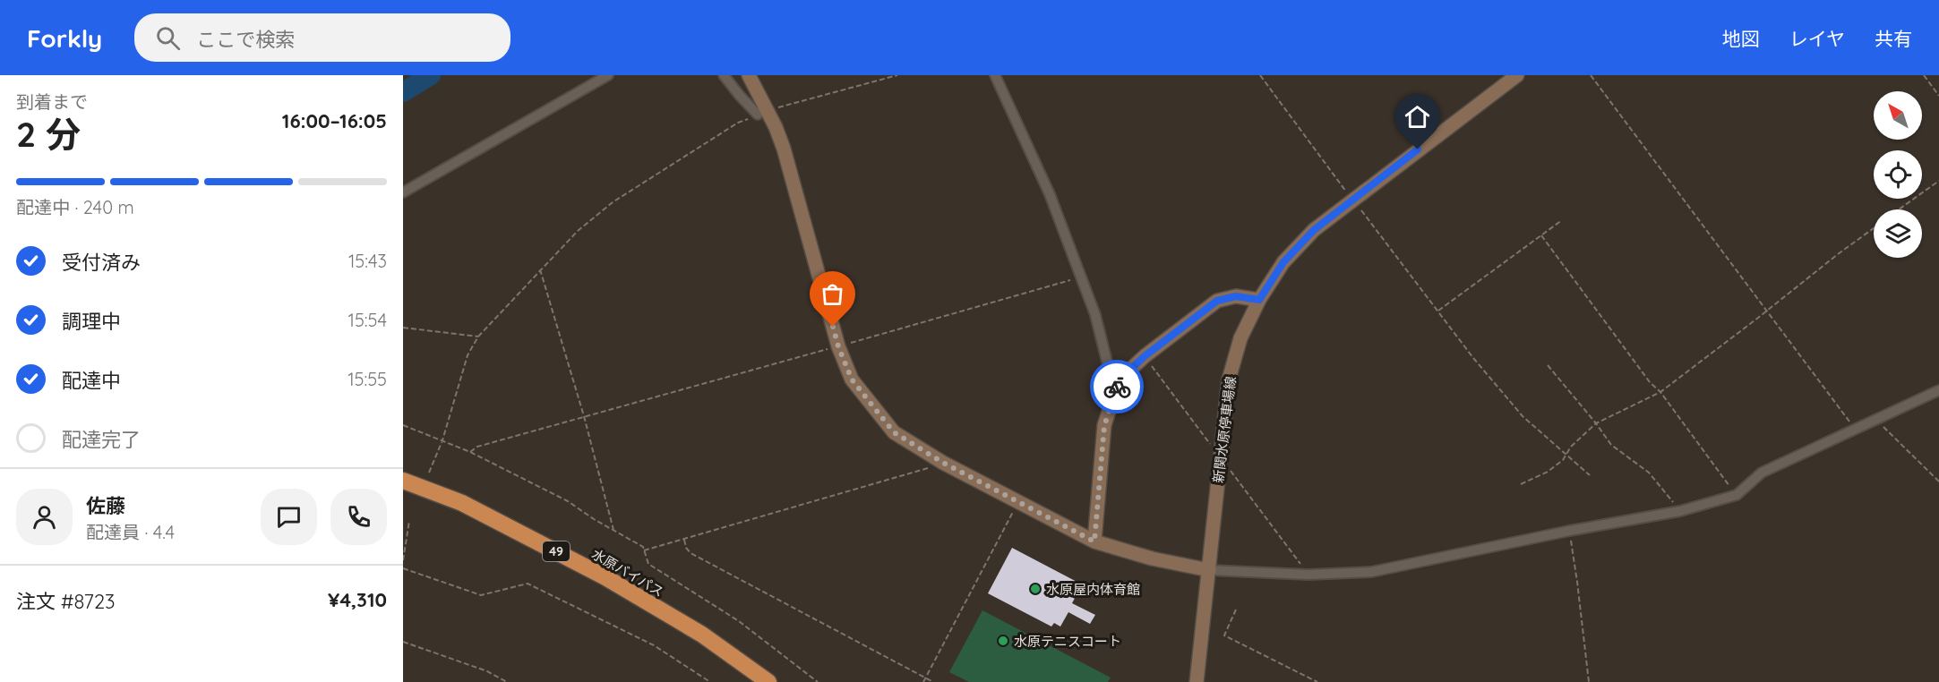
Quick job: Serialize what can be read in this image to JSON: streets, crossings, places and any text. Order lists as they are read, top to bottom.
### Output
{
  "streets": {
    "highway": ["49", "水原バイパス"],
    "street": ["新関水原停車場線"]
  },
  "places": ["水原屋内体育館", "水原テニスコート"],
  "north": "top left",
  "page": {
    "header": "Forkly",
    "search": "ここで検索",
    "nav": ["地図", "レイヤ", "共有"],
    "heading": ["2 分", "到着まで", "16:00–16:05"],
    "panel": [
      "佐藤",
      "配達員 · 4.4",
      "注文 #8723",
      "¥4,310"
    ],
    "bar": "配達中 · 240 m",
    "list": [
      ["受付済み", "15:43"],
      ["調理中", "15:54"],
      ["配達中", "15:55"],
      "配達完了"
    ]
  }
}
